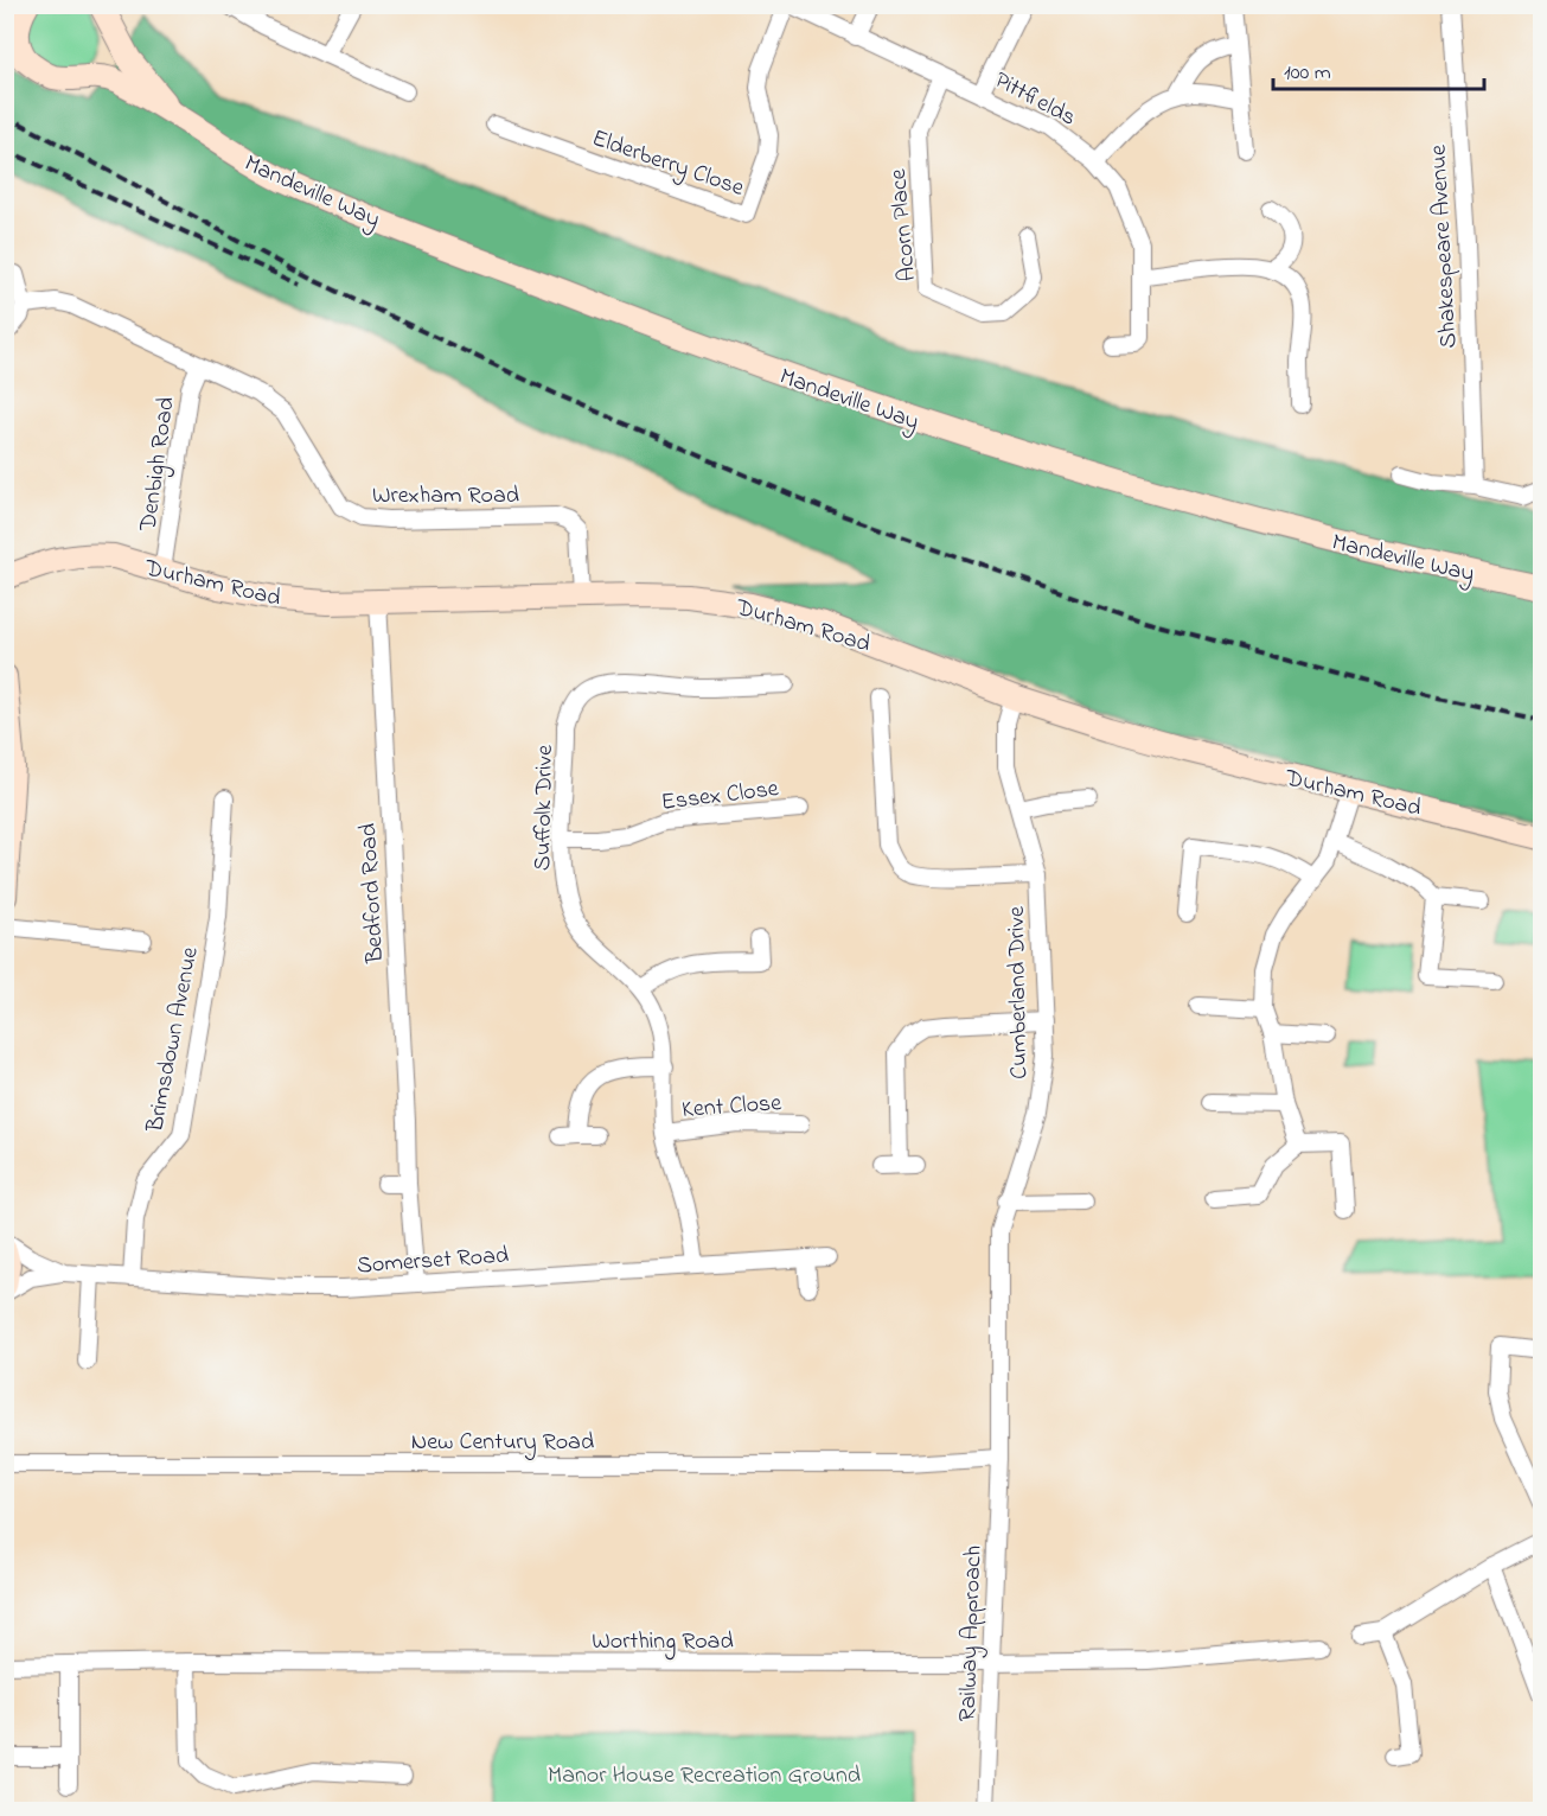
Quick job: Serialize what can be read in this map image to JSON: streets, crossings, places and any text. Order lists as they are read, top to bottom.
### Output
{
  "streets": {
    "main road": ["Mandeville Way", "Durham Road"],
    "street": [
      "Pittfields",
      "Elderberry Close",
      "Acorn Place",
      "Shakespeare Avenue",
      "Denbigh Road",
      "Wrexham Road",
      "Essex Close",
      "Suffolk Drive",
      "Bedford Road",
      "Cumberland Drive",
      "Brimsdown Avenue",
      "Kent Close",
      "Somerset Road",
      "New Century Road",
      "Railway Approach",
      "Worthing Road"
    ]
  },
  "crossings": [
    ["Pittfields", "Elderberry Close"],
    ["Pittfields", "Acorn Place"],
    ["Denbigh Road", "Wrexham Road"],
    ["Denbigh Road", "Durham Road"],
    ["Wrexham Road", "Durham Road"],
    ["Durham Road", "Bedford Road"],
    ["Durham Road", "Cumberland Drive"],
    ["Essex Close", "Suffolk Drive"],
    ["Suffolk Drive", "Kent Close"],
    ["Suffolk Drive", "Somerset Road"],
    ["Bedford Road", "Somerset Road"],
    ["Cumberland Drive", "New Century Road"],
    ["Cumberland Drive", "Railway Approach"],
    ["Brimsdown Avenue", "Somerset Road"],
    ["New Century Road", "Railway Approach"],
    ["Railway Approach", "Worthing Road"]
  ],
  "parks": ["Manor House Recreation Ground"],
  "scale_bar": "100 m"
}
